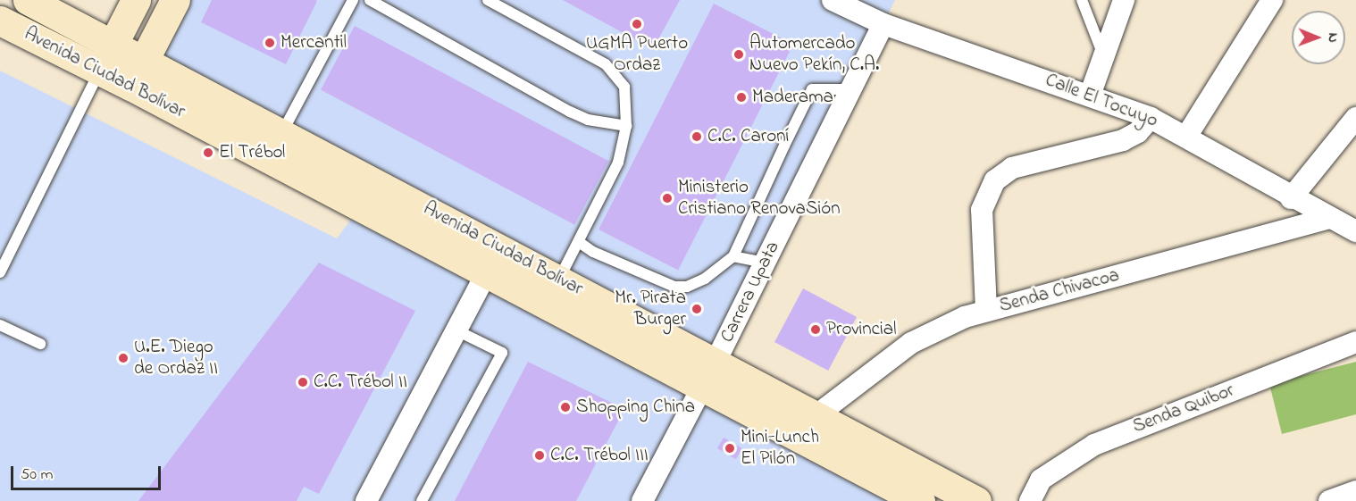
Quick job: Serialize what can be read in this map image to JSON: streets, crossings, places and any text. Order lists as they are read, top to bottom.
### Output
{
  "streets": {
    "street": [
      "Avenida Ciudad Bolívar",
      "Calle El Tocuyo",
      "Senda Chivacoa",
      "Carrera Upata",
      "Senda Quibor"
    ]
  },
  "crossings": [
    ["Avenida Ciudad Bolívar", "Senda Chivacoa"],
    ["Avenida Ciudad Bolívar", "Carrera Upata"],
    ["Calle El Tocuyo", "Senda Chivacoa"],
    ["Calle El Tocuyo", "Carrera Upata"]
  ],
  "places": [
    "UGMA Puerto Ordaz",
    "Mercantil",
    "Automercado Nuevo Pekín, C.A.",
    "Maderama",
    "C.C. Caroní",
    "El Trébol",
    "Ministerio Cristiano RenovaSión",
    "Mr. Pirata Burger",
    "Provincial",
    "U.E. Diego de Ordaz II",
    "C.C. Trébol II",
    "Shopping China",
    "Mini-Lunch El Pilón",
    "C.C. Trébol III"
  ],
  "scale_bar": "50 m",
  "north": "right"
}
